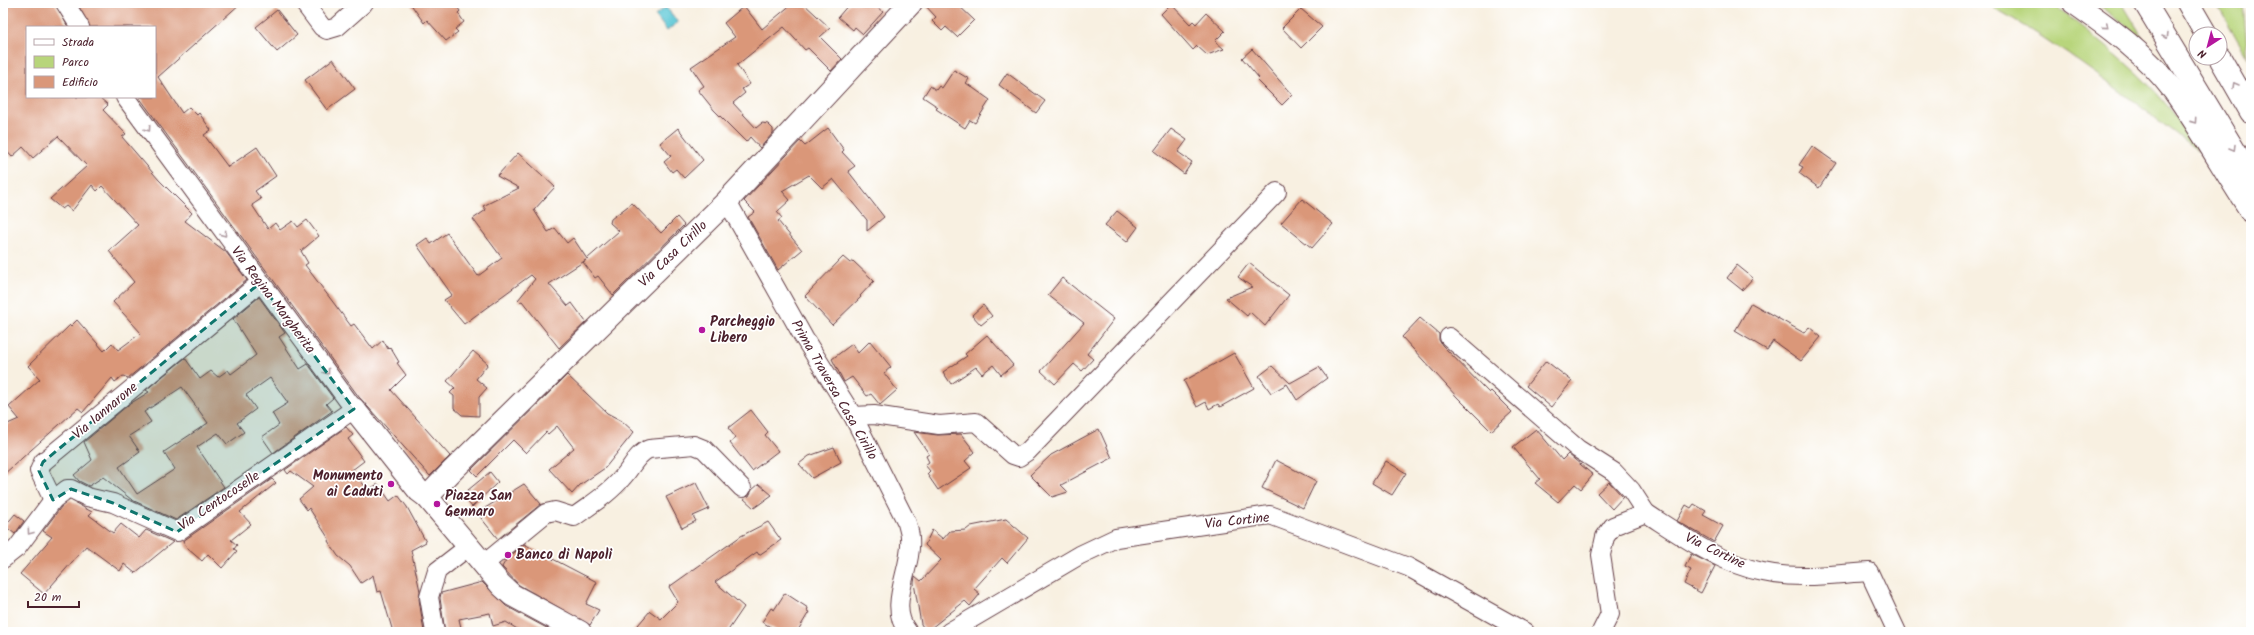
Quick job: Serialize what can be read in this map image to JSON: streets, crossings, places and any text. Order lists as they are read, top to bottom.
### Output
{
  "streets": {
    "main road": ["Via Casa Cirillo", "Via Regina Margherita"],
    "street": [
      "Prima Traversa Casa Cirillo",
      "Via Iannarone",
      "Via Centocoselle",
      "Via Cortine"
    ]
  },
  "crossings": [
    ["Via Casa Cirillo", "Via Regina Margherita"],
    ["Via Casa Cirillo", "Prima Traversa Casa Cirillo"],
    ["Via Regina Margherita", "Via Iannarone"],
    ["Via Regina Margherita", "Via Centocoselle"],
    ["Via Iannarone", "Via Centocoselle"]
  ],
  "one_way": ["Via Regina Margherita"],
  "places": [
    "Parcheggio Libero",
    "Monumento ai Caduti",
    "Piazza San Gennaro",
    "Banco di Napoli"
  ],
  "legend": ["Strada", "Parco", "Edificio"],
  "scale_bar": "20 m",
  "north": "bottom left"
}
